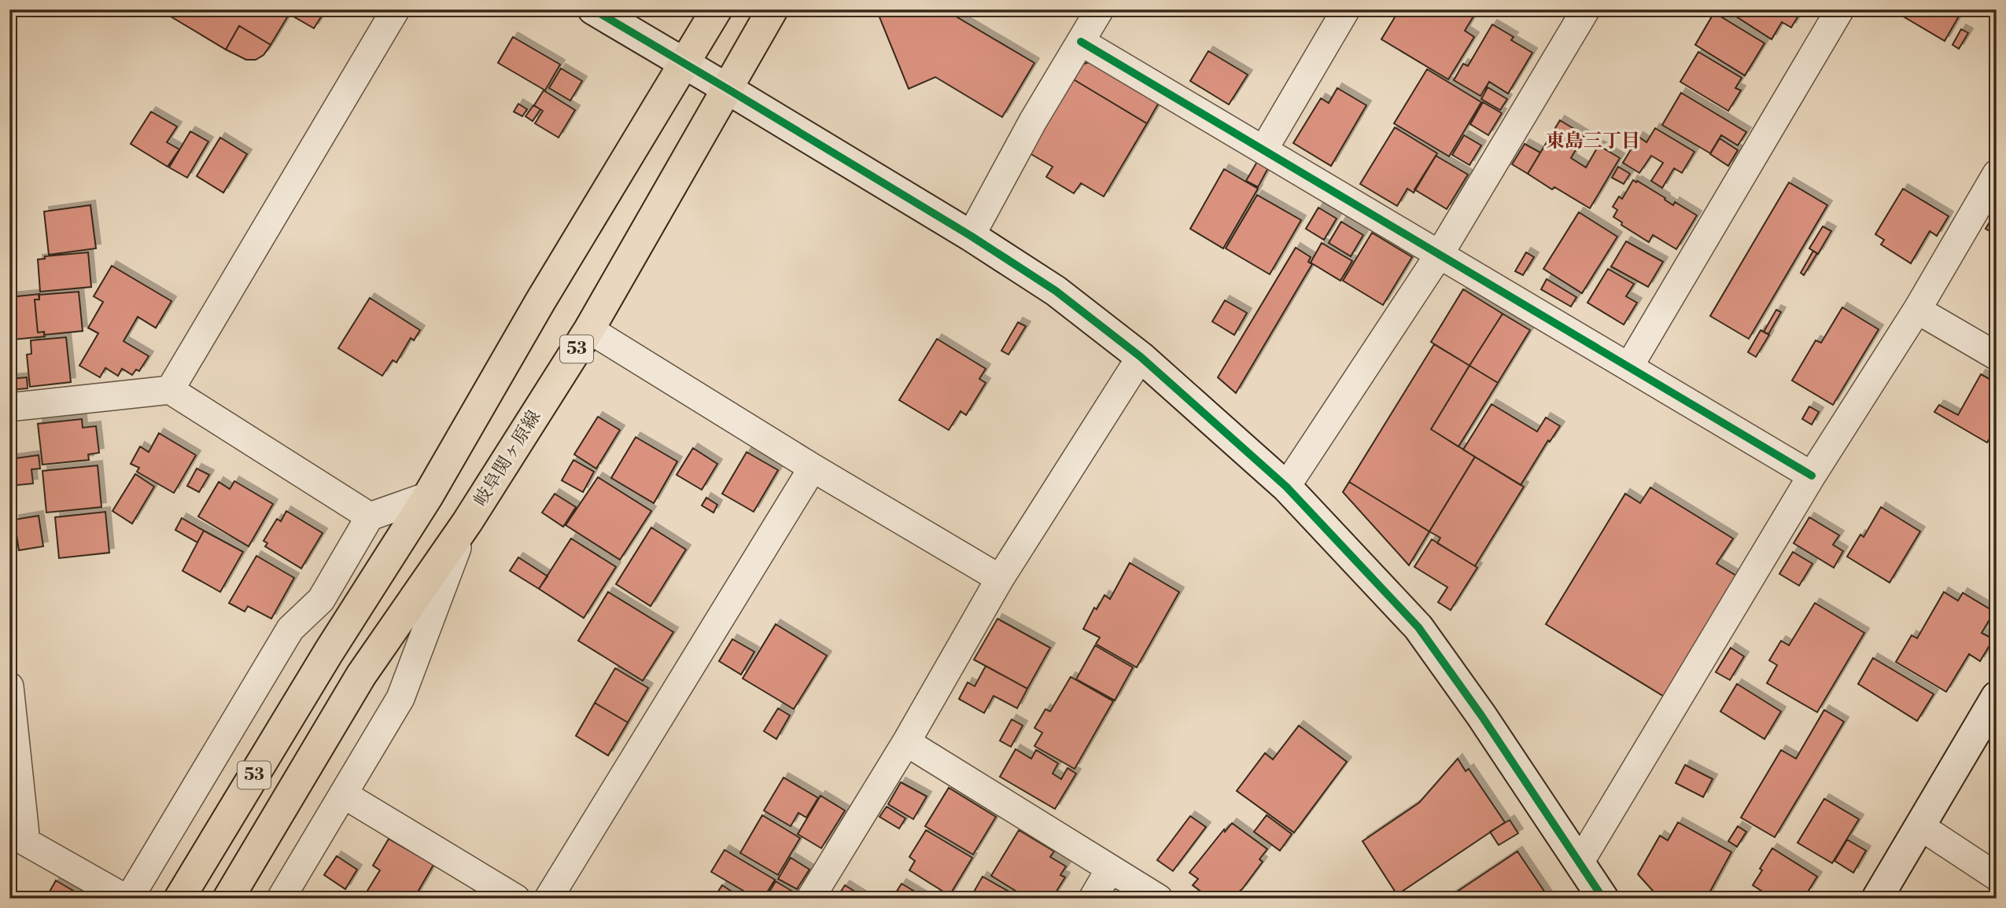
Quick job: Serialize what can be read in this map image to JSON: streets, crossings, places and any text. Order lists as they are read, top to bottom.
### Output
{
  "streets": {
    "main road": ["53", "岐阜関ヶ原線"]
  },
  "districts": ["東島三丁目"]
}
